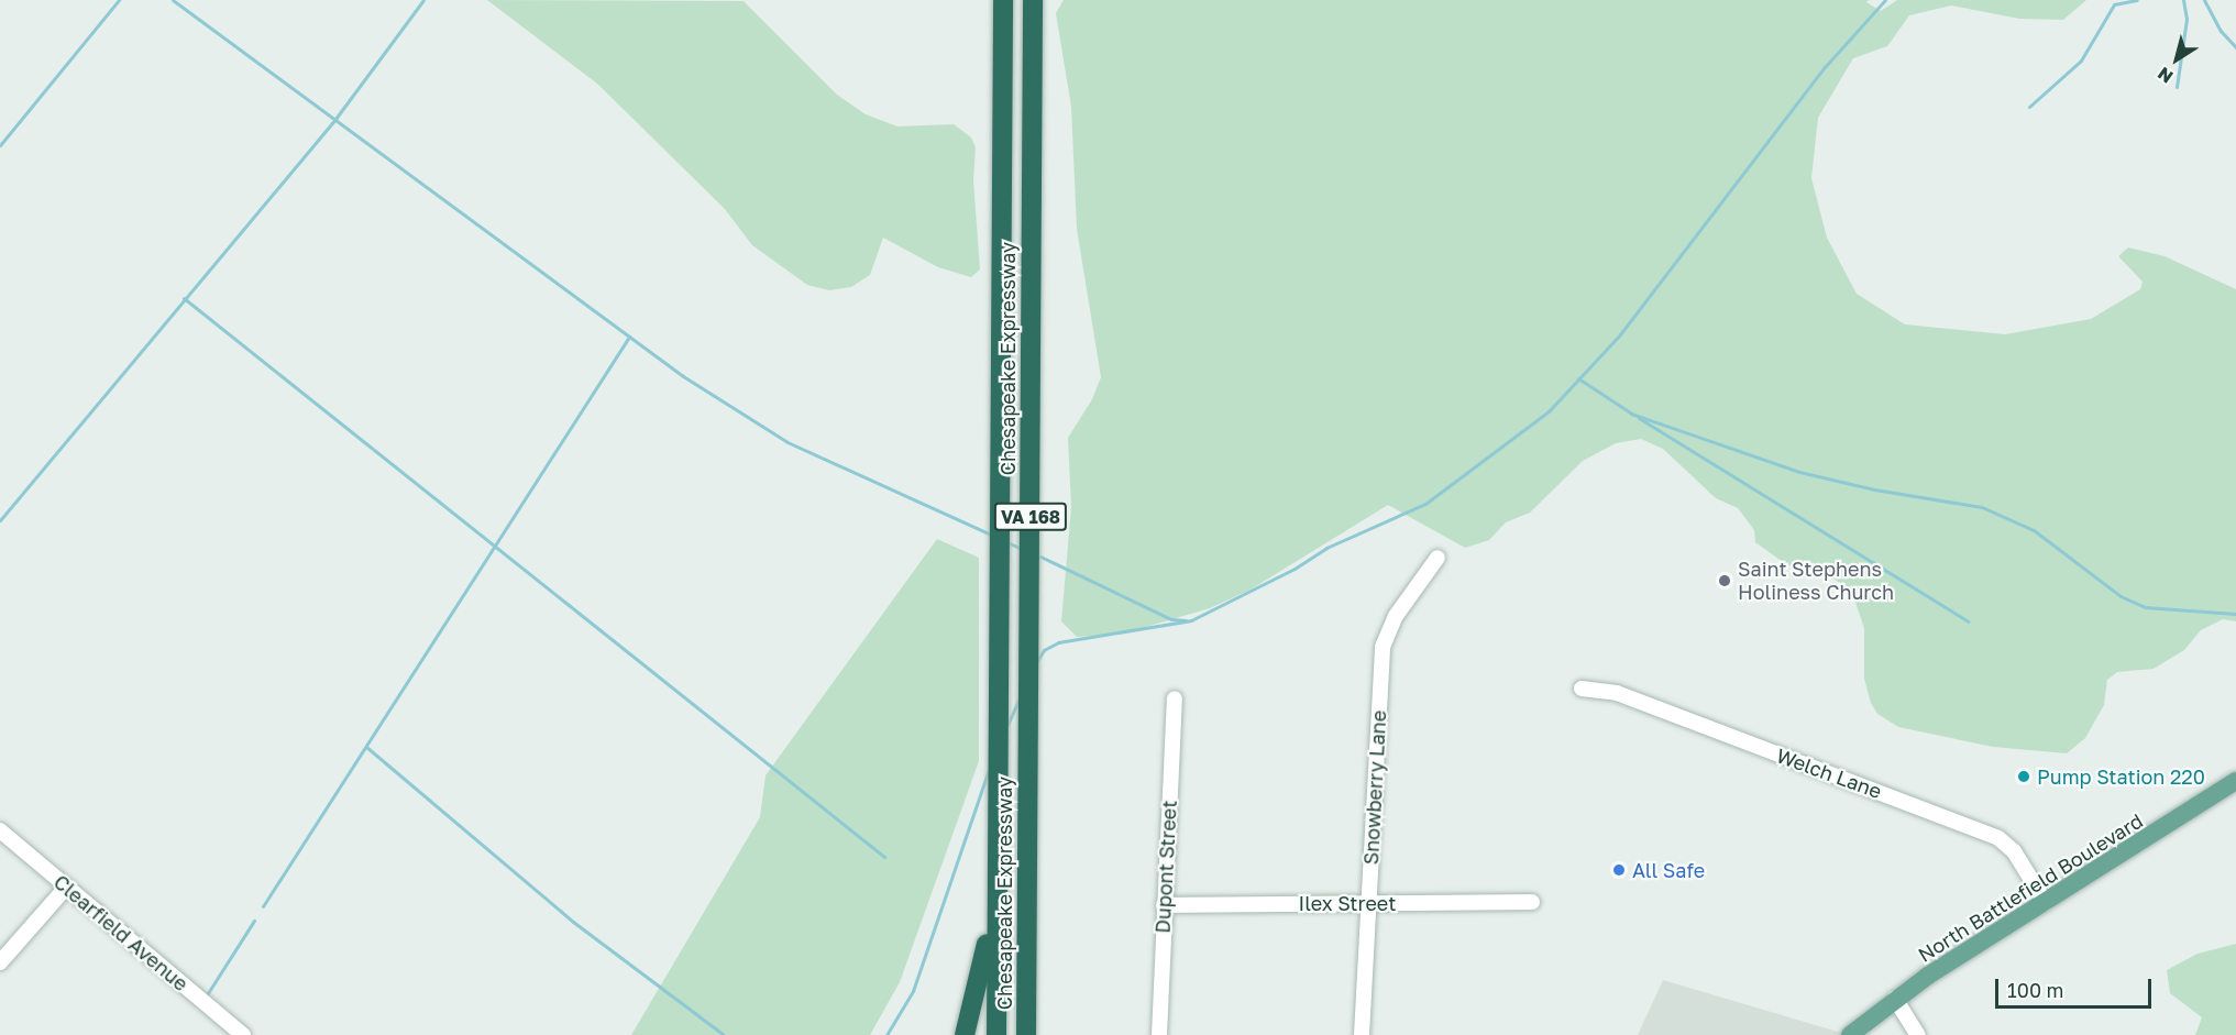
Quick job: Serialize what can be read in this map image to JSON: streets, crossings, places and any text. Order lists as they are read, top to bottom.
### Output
{
  "streets": {
    "highway": ["Chesapeake Expressway", "VA 168"],
    "main road": ["North Battlefield Boulevard"],
    "street": [
      "Welch Lane",
      "Snowberry Lane",
      "Dupont Street",
      "Ilex Street",
      "Clearfield Avenue"
    ]
  },
  "crossings": [
    ["Welch Lane", "North Battlefield Boulevard"],
    ["Snowberry Lane", "Ilex Street"],
    ["Dupont Street", "Ilex Street"]
  ],
  "places": ["Saint Stephens Holiness Church", "Pump Station 220", "All Safe"],
  "scale_bar": "100 m",
  "north": "bottom left"
}
